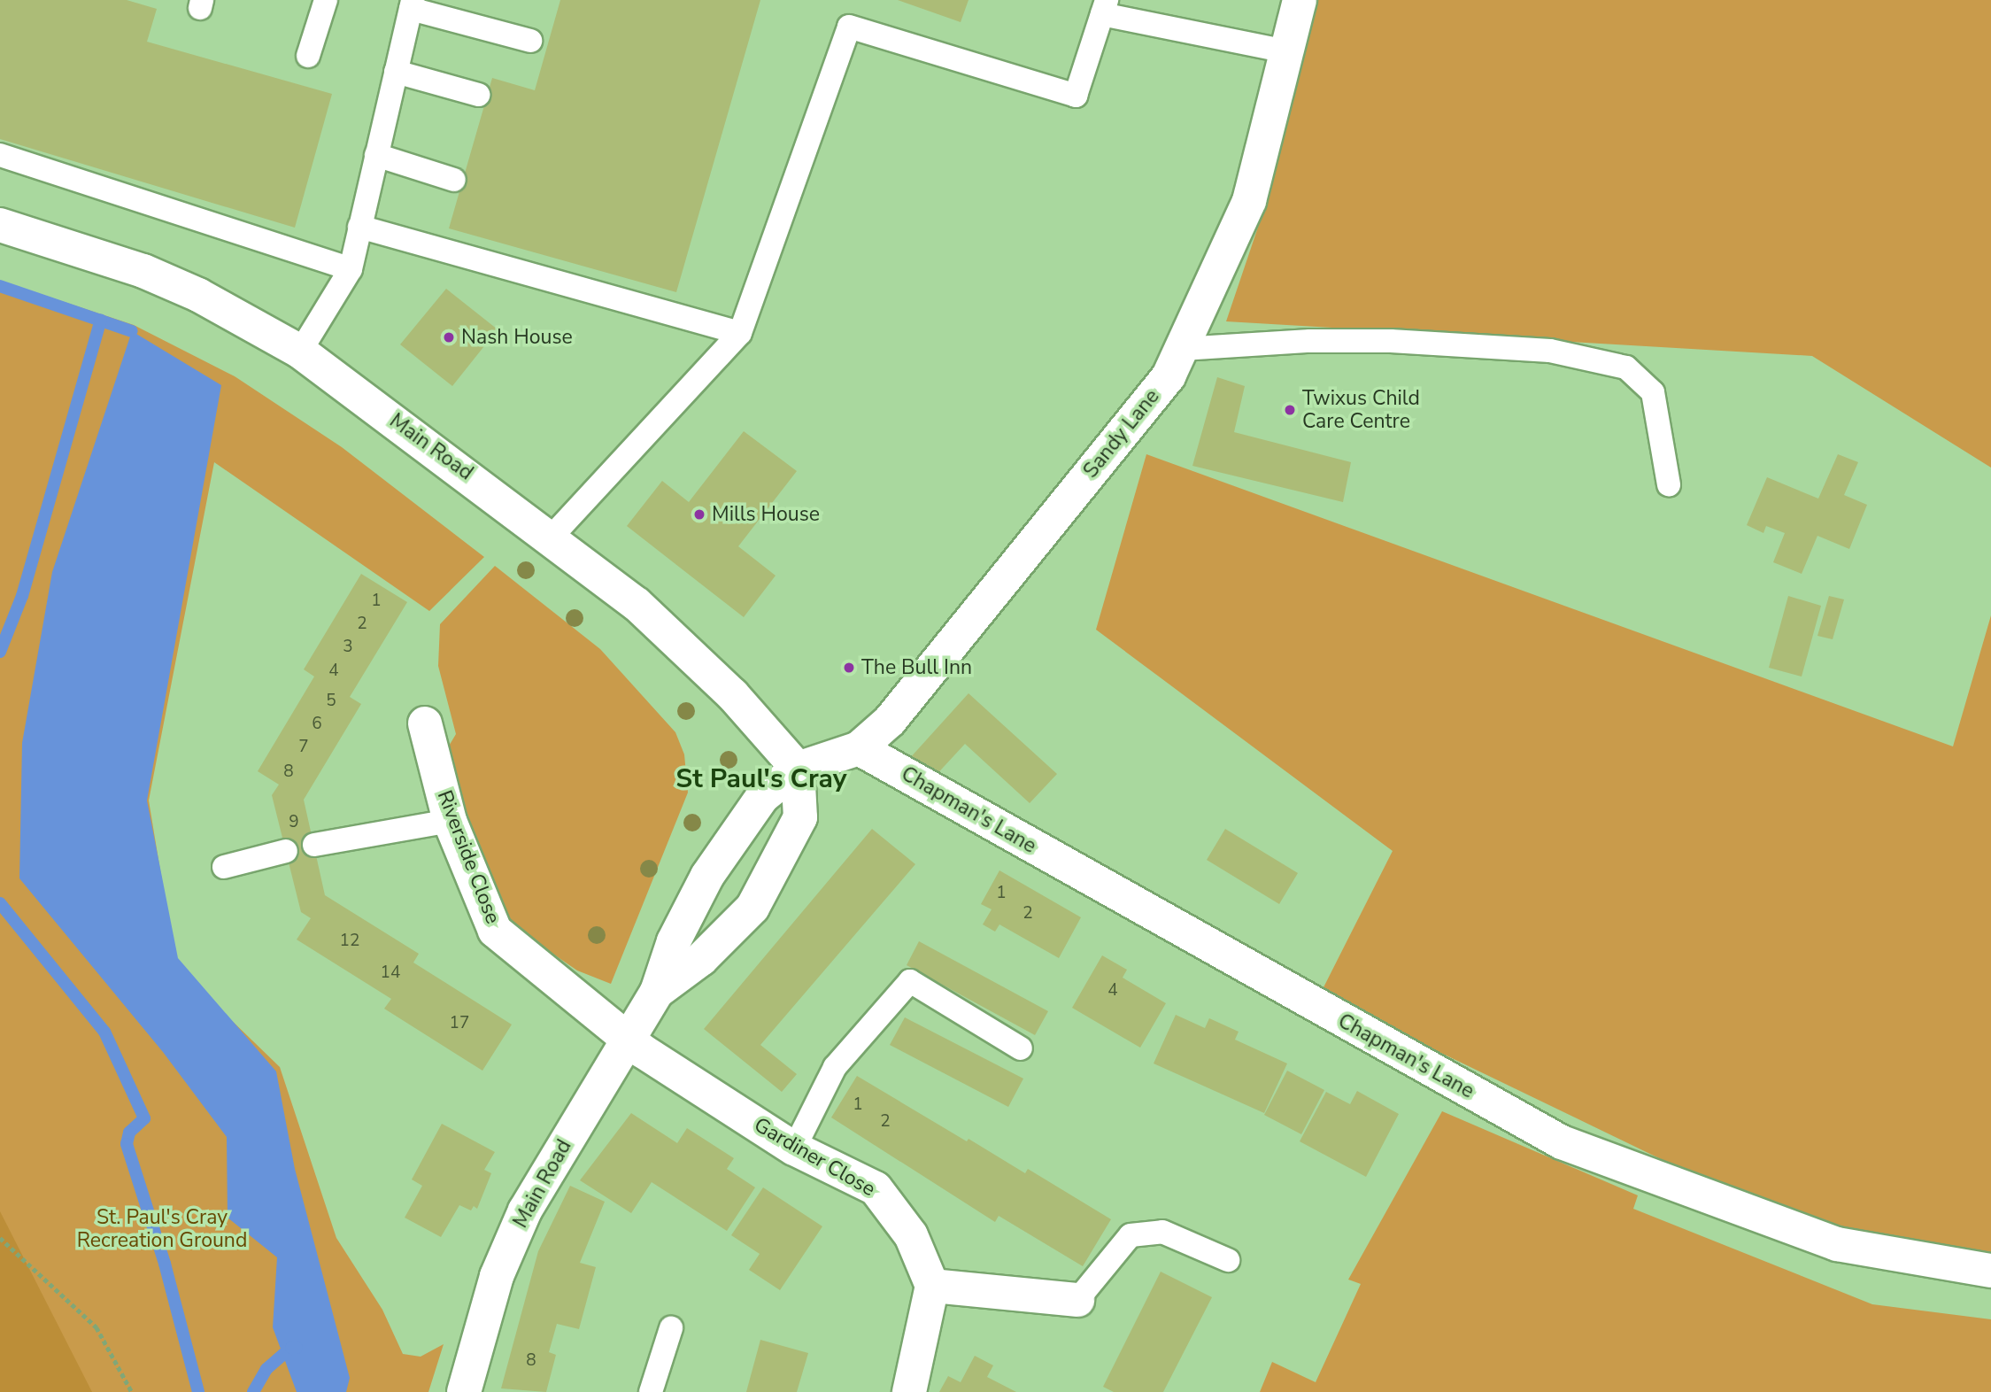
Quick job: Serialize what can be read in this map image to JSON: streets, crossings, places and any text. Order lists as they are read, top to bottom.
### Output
{
  "streets": {
    "street": [
      "Sandy Lane",
      "Main Road",
      "Chapman's Lane",
      "Riverside Close",
      "Gardiner Close"
    ]
  },
  "crossings": [
    ["Sandy Lane", "Main Road"],
    ["Sandy Lane", "Chapman's Lane"],
    ["Main Road", "Riverside Close"],
    ["Main Road", "Gardiner Close"],
    ["Riverside Close", "Gardiner Close"]
  ],
  "districts": ["St Paul's Cray"],
  "parks": ["St. Paul's Cray Recreation Ground"],
  "places": [
    "Nash House",
    "Twixus Child Care Centre",
    "Mills House",
    "The Bull Inn"
  ],
  "house_numbers": [
    "1",
    "2",
    "3",
    "4",
    "5",
    "6",
    "7",
    "8",
    "9",
    "1",
    "2",
    "12",
    "14",
    "4",
    "17",
    "1",
    "2",
    "8"
  ]
}
